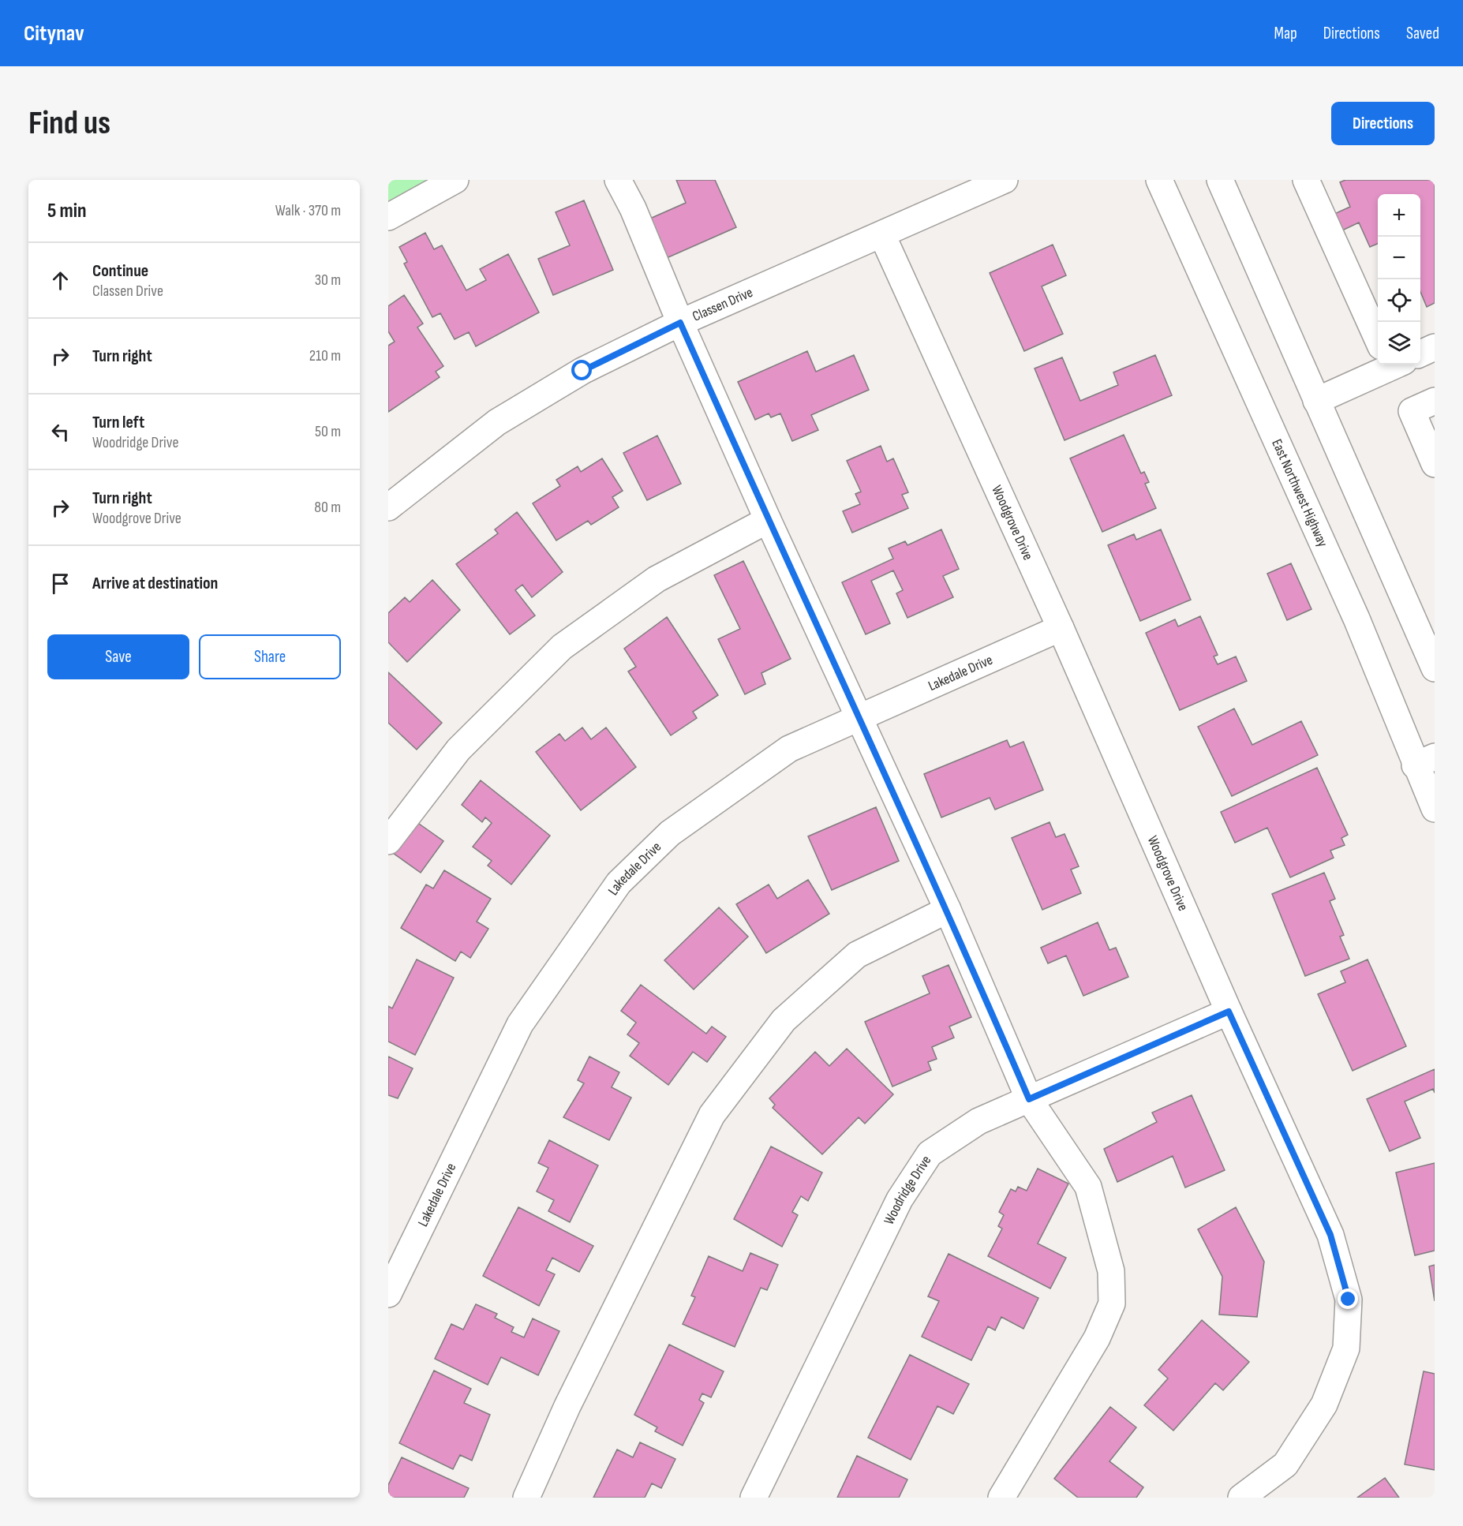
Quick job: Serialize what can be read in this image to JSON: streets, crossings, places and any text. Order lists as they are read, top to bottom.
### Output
{
  "streets": {
    "street": [
      "Classen Drive",
      "East Northwest Highway",
      "Woodgrove Drive",
      "Lakedale Drive",
      "Woodridge Drive"
    ]
  },
  "crossings": [
    ["Classen Drive", "Woodgrove Drive"],
    ["Woodgrove Drive", "Lakedale Drive"],
    ["Woodgrove Drive", "Woodridge Drive"]
  ],
  "page": {
    "header": "Citynav",
    "nav": ["Map", "Directions", "Saved"],
    "buttons": [
      "Directions",
      ["Save", "Share"]
    ],
    "title": "Find us",
    "heading": ["5 min", "Walk · 370 m"],
    "map_buttons": ["+", "−"],
    "list": [
      ["Continue", "Classen Drive", "30 m"],
      ["Turn right", "210 m"],
      ["Turn left", "Woodridge Drive", "50 m"],
      ["Turn right", "Woodgrove Drive", "80 m"],
      "Arrive at destination"
    ]
  }
}
